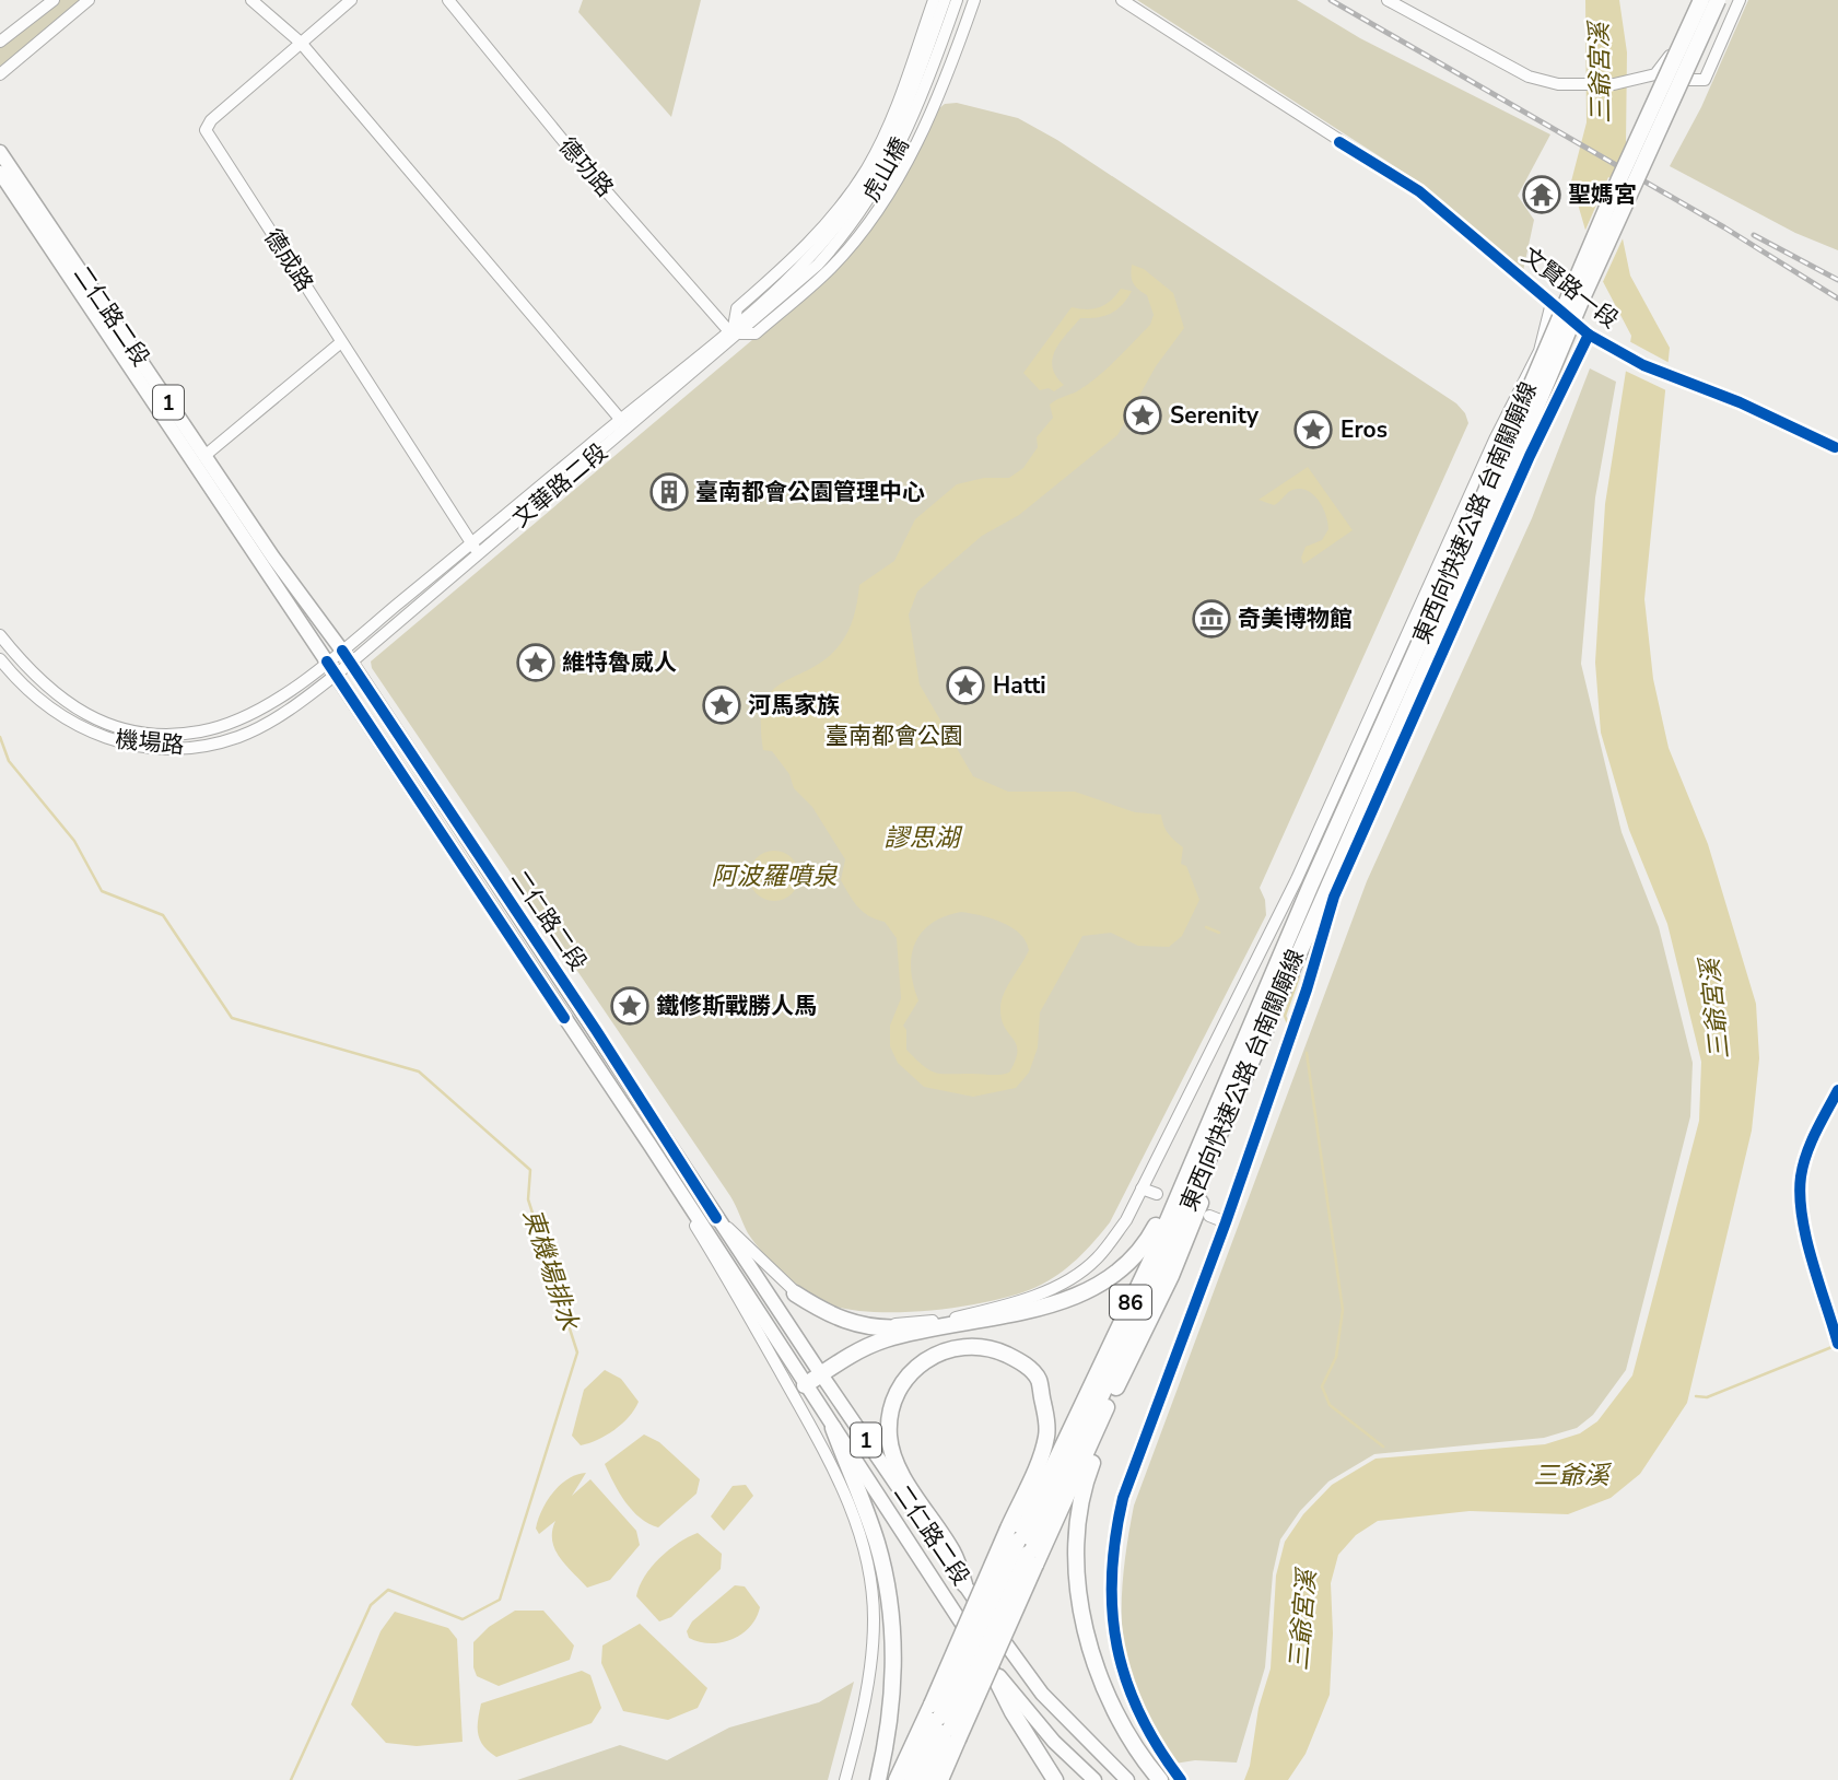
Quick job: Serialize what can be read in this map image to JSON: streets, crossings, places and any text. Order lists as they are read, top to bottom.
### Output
{
  "streets": {
    "highway": ["東西向快速公路 台南關廟線", "86"],
    "main road": ["二仁路二段", "1"],
    "street": [
      "德功路",
      "虎山橋",
      "德成路",
      "文賢路一段",
      "文華路二段",
      "機場路"
    ]
  },
  "crossings": [
    ["德功路", "文華路二段"],
    ["虎山橋", "文華路二段"],
    ["德成路", "文華路二段"],
    ["二仁路二段", "1"],
    ["二仁路二段", "文華路二段"],
    ["二仁路二段", "機場路"],
    ["文華路二段", "機場路"]
  ],
  "water": [
    "三爺宮溪",
    "謬思湖",
    "阿波羅噴泉",
    "東機場排水",
    "三爺溪"
  ],
  "parks": ["臺南都會公園"],
  "places": {
    "temple": ["聖媽宮"],
    "place": [
      "Serenity",
      "Eros",
      "維特魯威人",
      "Hatti",
      "河馬家族",
      "鐵修斯戰勝人馬"
    ],
    "building": ["臺南都會公園管理中心"],
    "museum": ["奇美博物館"]
  }
}
